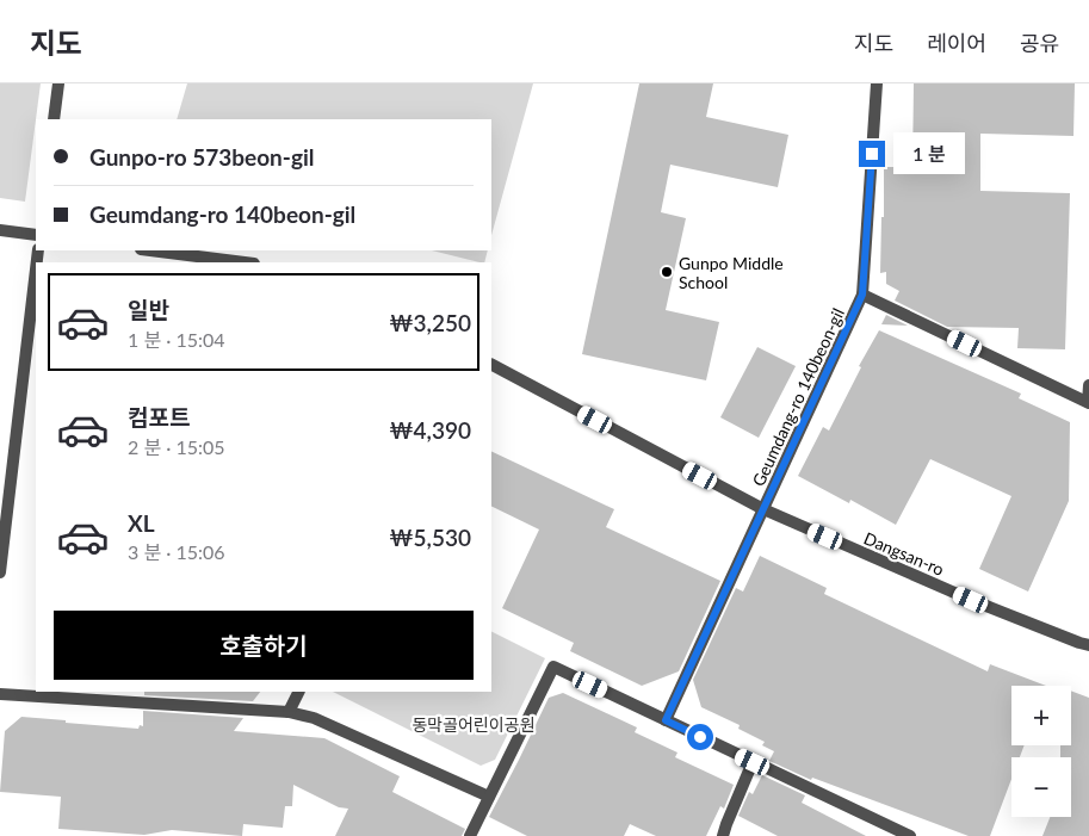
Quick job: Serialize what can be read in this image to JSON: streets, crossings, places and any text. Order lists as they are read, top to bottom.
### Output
{
  "streets": {
    "street": ["Geumdang-ro 140beon-gil", "Dangsan-ro"]
  },
  "crossings": [
    ["Geumdang-ro 140beon-gil", "Dangsan-ro"]
  ],
  "parks": ["동막골어린이공원"],
  "places": ["Gunpo Middle School"],
  "page": {
    "header": "지도",
    "nav": ["지도", "레이어", "공유"],
    "banner": ["Gunpo-ro 573beon-gil", "Geumdang-ro 140beon-gil"],
    "bubble": "1 분",
    "list": [
      {
        "name": "일반",
        "note": "1 분 · 15:04",
        "value": "₩3,250"
      },
      {
        "name": "컴포트",
        "note": "2 분 · 15:05",
        "value": "₩4,390"
      },
      {
        "name": "XL",
        "note": "3 분 · 15:06",
        "value": "₩5,530"
      }
    ],
    "buttons": "호출하기",
    "map_buttons": ["+", "−"]
  }
}
